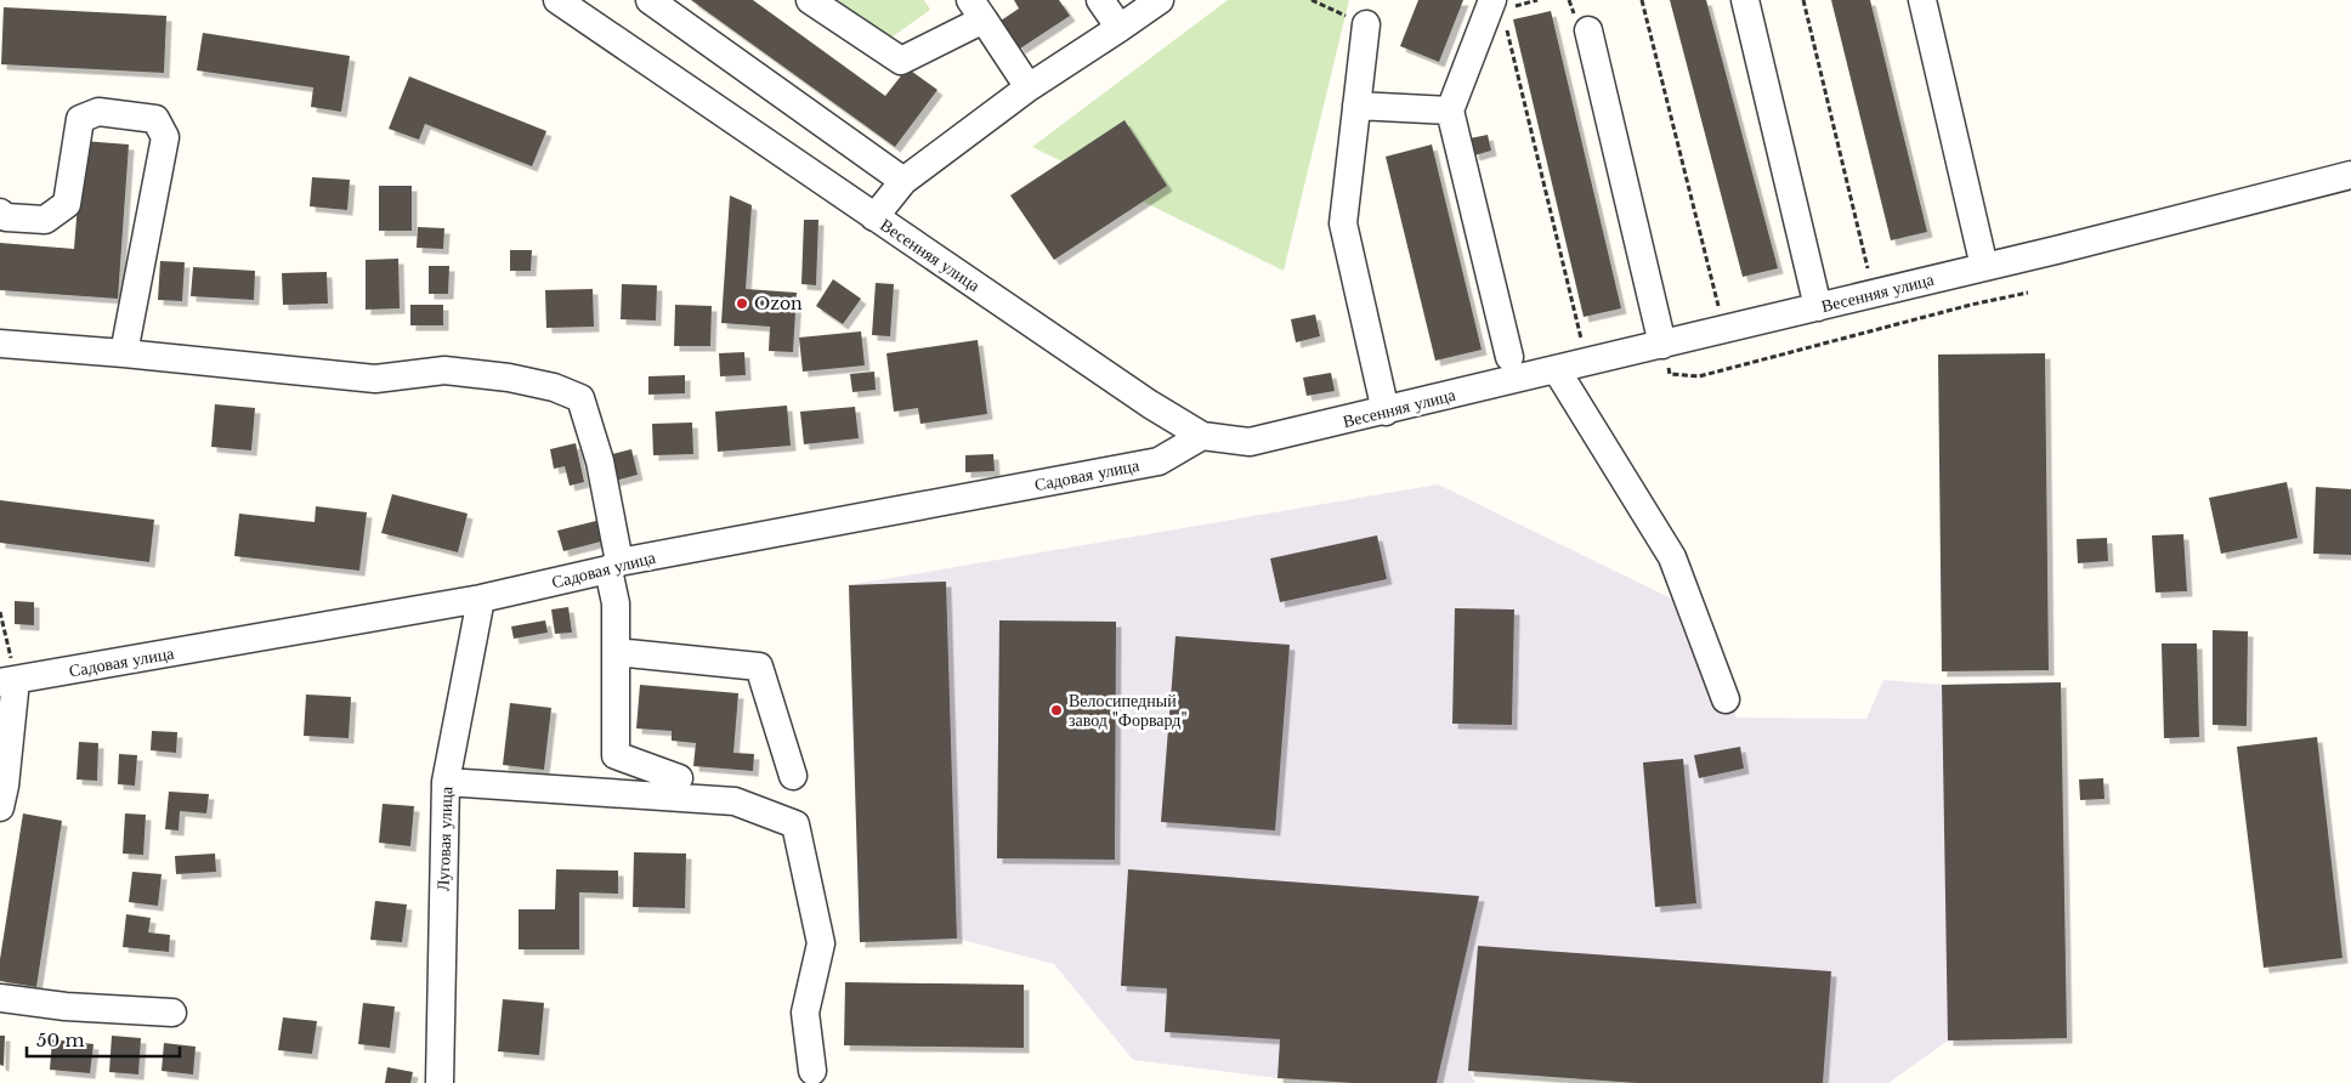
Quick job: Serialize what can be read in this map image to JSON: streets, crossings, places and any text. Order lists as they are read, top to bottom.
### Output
{
  "streets": {
    "street": ["Весенняя улица", "Садовая улица", "Луговая улица"]
  },
  "crossings": [
    ["Весенняя улица", "Садовая улица"],
    ["Садовая улица", "Луговая улица"]
  ],
  "places": ["Ozon", "Велосипедный завод \"Форвард\""],
  "scale_bar": "50 m"
}
